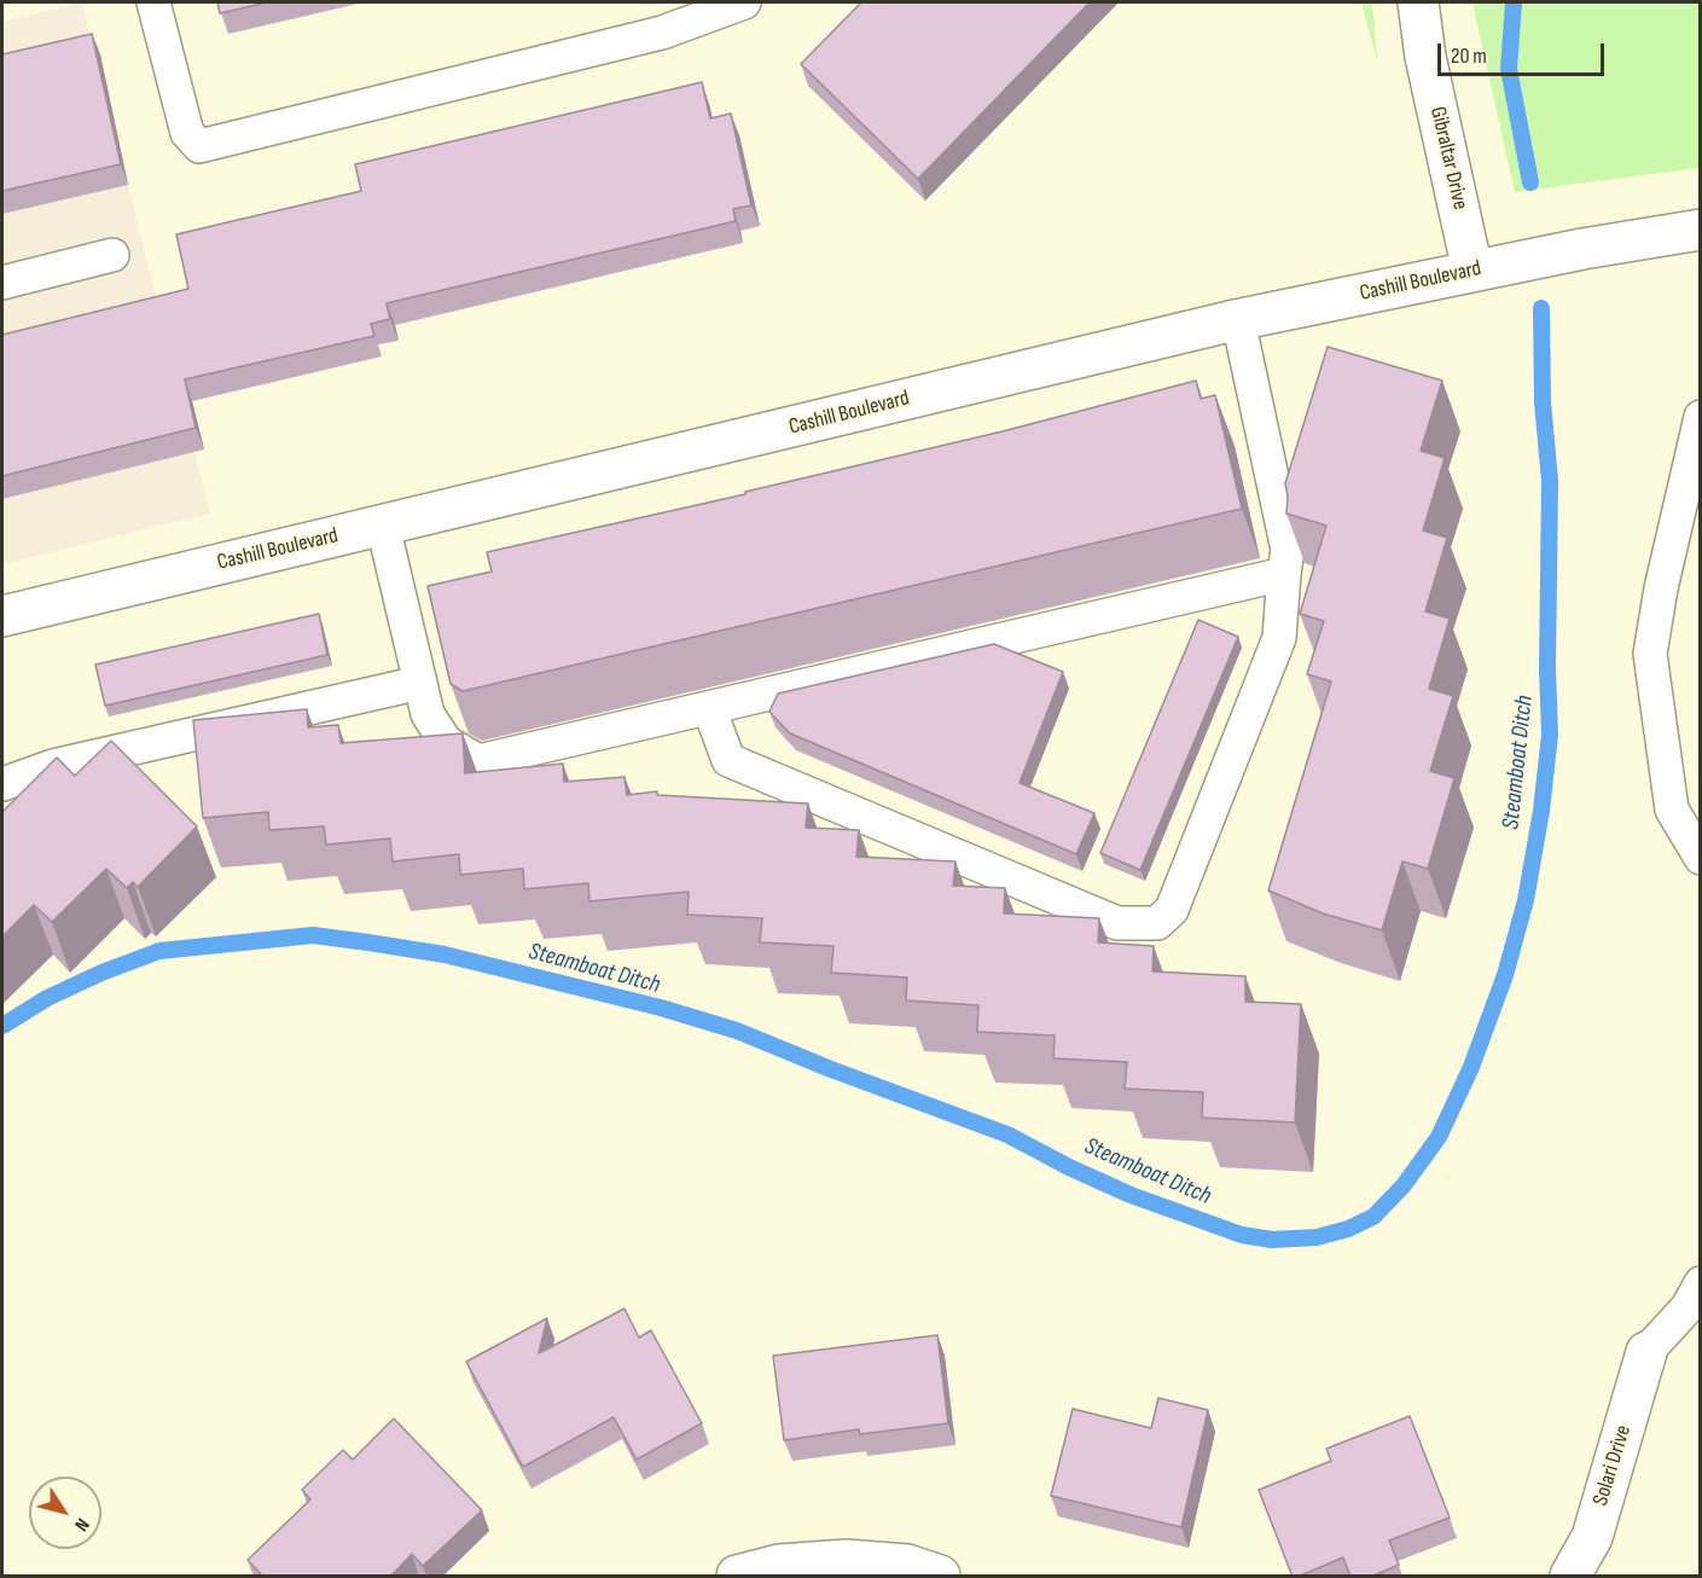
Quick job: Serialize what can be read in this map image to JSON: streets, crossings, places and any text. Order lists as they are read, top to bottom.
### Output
{
  "streets": {
    "street": ["Gibraltar Drive", "Cashill Boulevard", "Solari Drive"]
  },
  "crossings": [
    ["Gibraltar Drive", "Cashill Boulevard"]
  ],
  "water": ["Steamboat Ditch"],
  "scale_bar": "20 m",
  "north": "bottom right"
}
